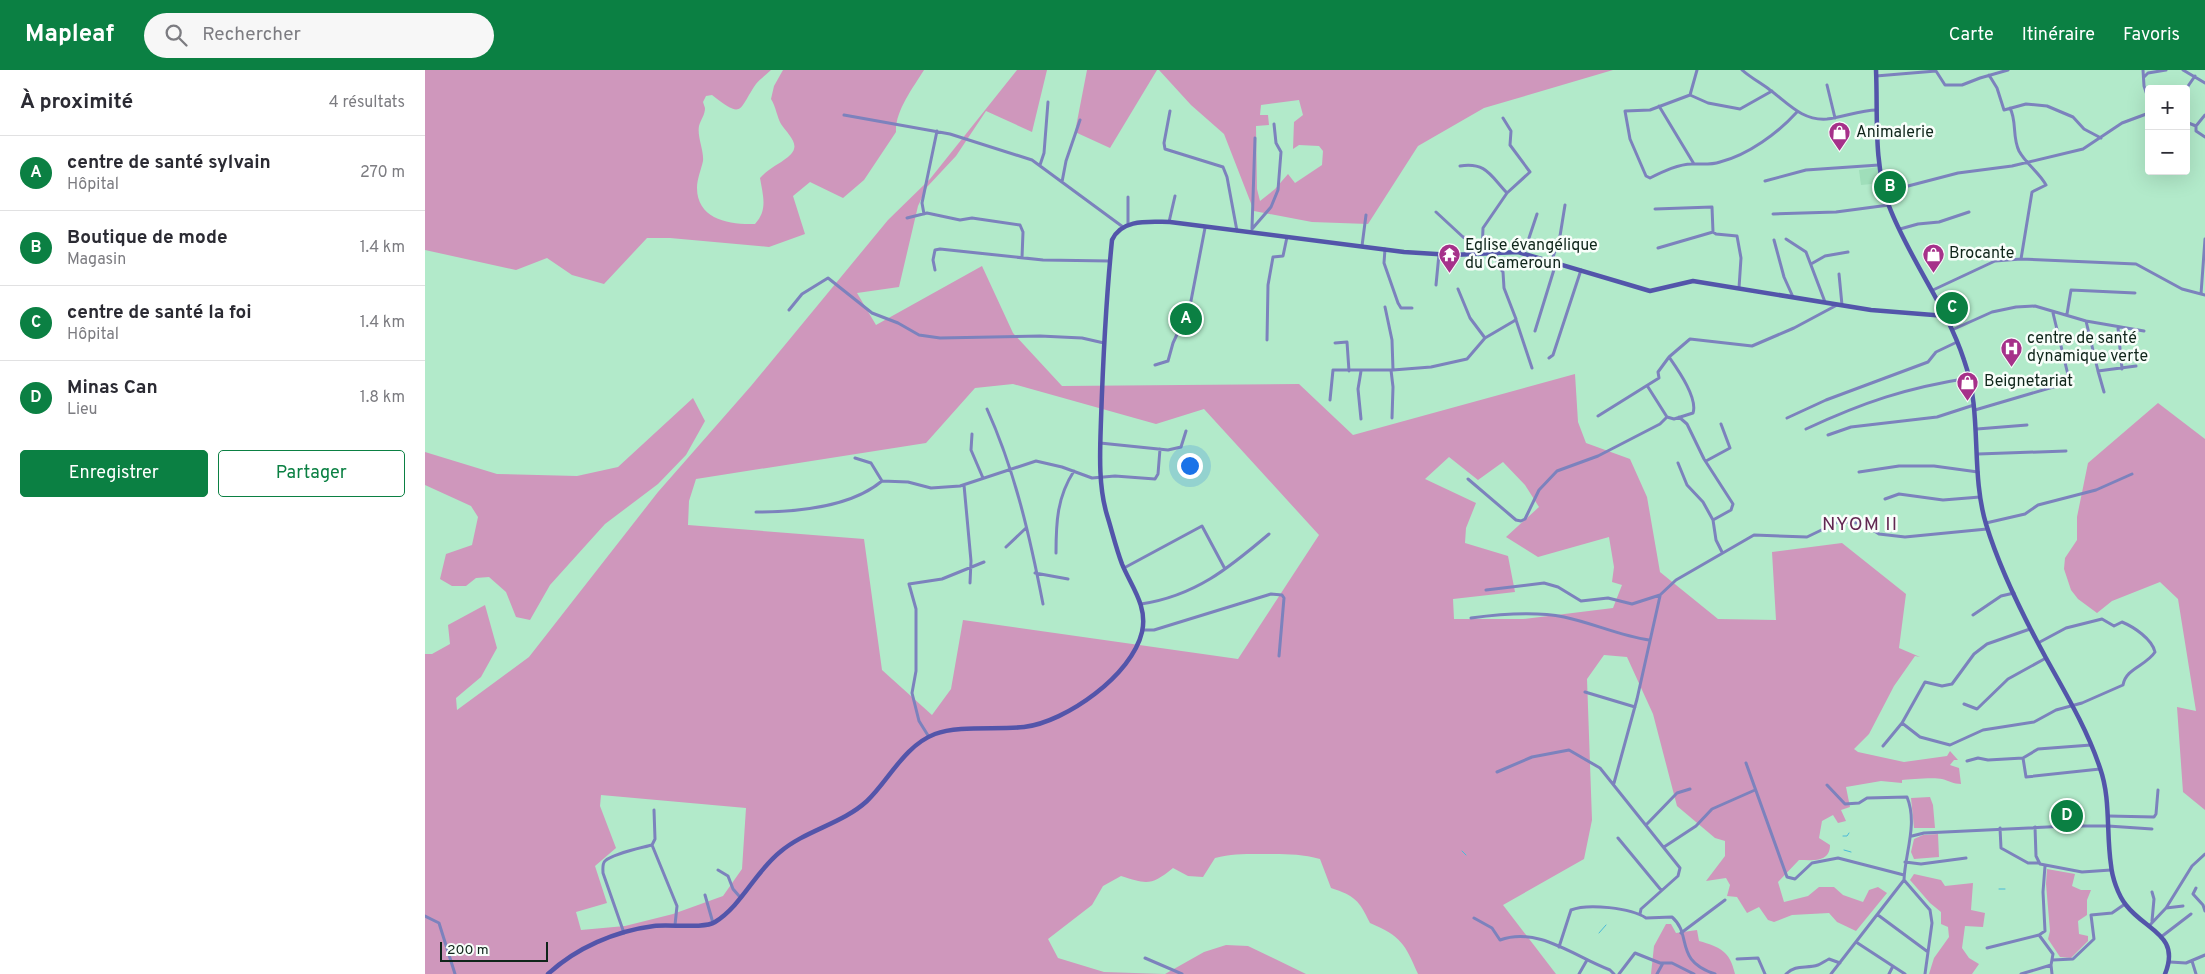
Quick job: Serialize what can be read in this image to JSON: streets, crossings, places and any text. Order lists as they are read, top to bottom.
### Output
{
  "districts": ["NYOM II"],
  "places": {
    "shop": ["Animalerie", "Brocante", "Beignetariat"],
    "temple": ["Eglise évangélique du Cameroun"],
    "hospital": ["centre de santé dynamique verte"]
  },
  "scale_bar": "200 m",
  "page": {
    "header": "Mapleaf",
    "search": "Rechercher",
    "nav": ["Carte", "Itinéraire", "Favoris"],
    "heading": ["À proximité", "4 résultats"],
    "map_buttons": ["+", "−"],
    "list": [
      {
        "mark": "A",
        "name": "centre de santé sylvain",
        "note": "Hôpital",
        "value": "270 m"
      },
      {
        "mark": "B",
        "name": "Boutique de mode",
        "note": "Magasin",
        "value": "1.4 km"
      },
      {
        "mark": "C",
        "name": "centre de santé la foi",
        "note": "Hôpital",
        "value": "1.4 km"
      },
      {
        "mark": "D",
        "name": "Minas Can",
        "note": "Lieu",
        "value": "1.8 km"
      }
    ],
    "pins": [
      "B",
      "C",
      "A",
      "D"
    ],
    "buttons": ["Enregistrer", "Partager"],
    "scale": "200 m"
  }
}
